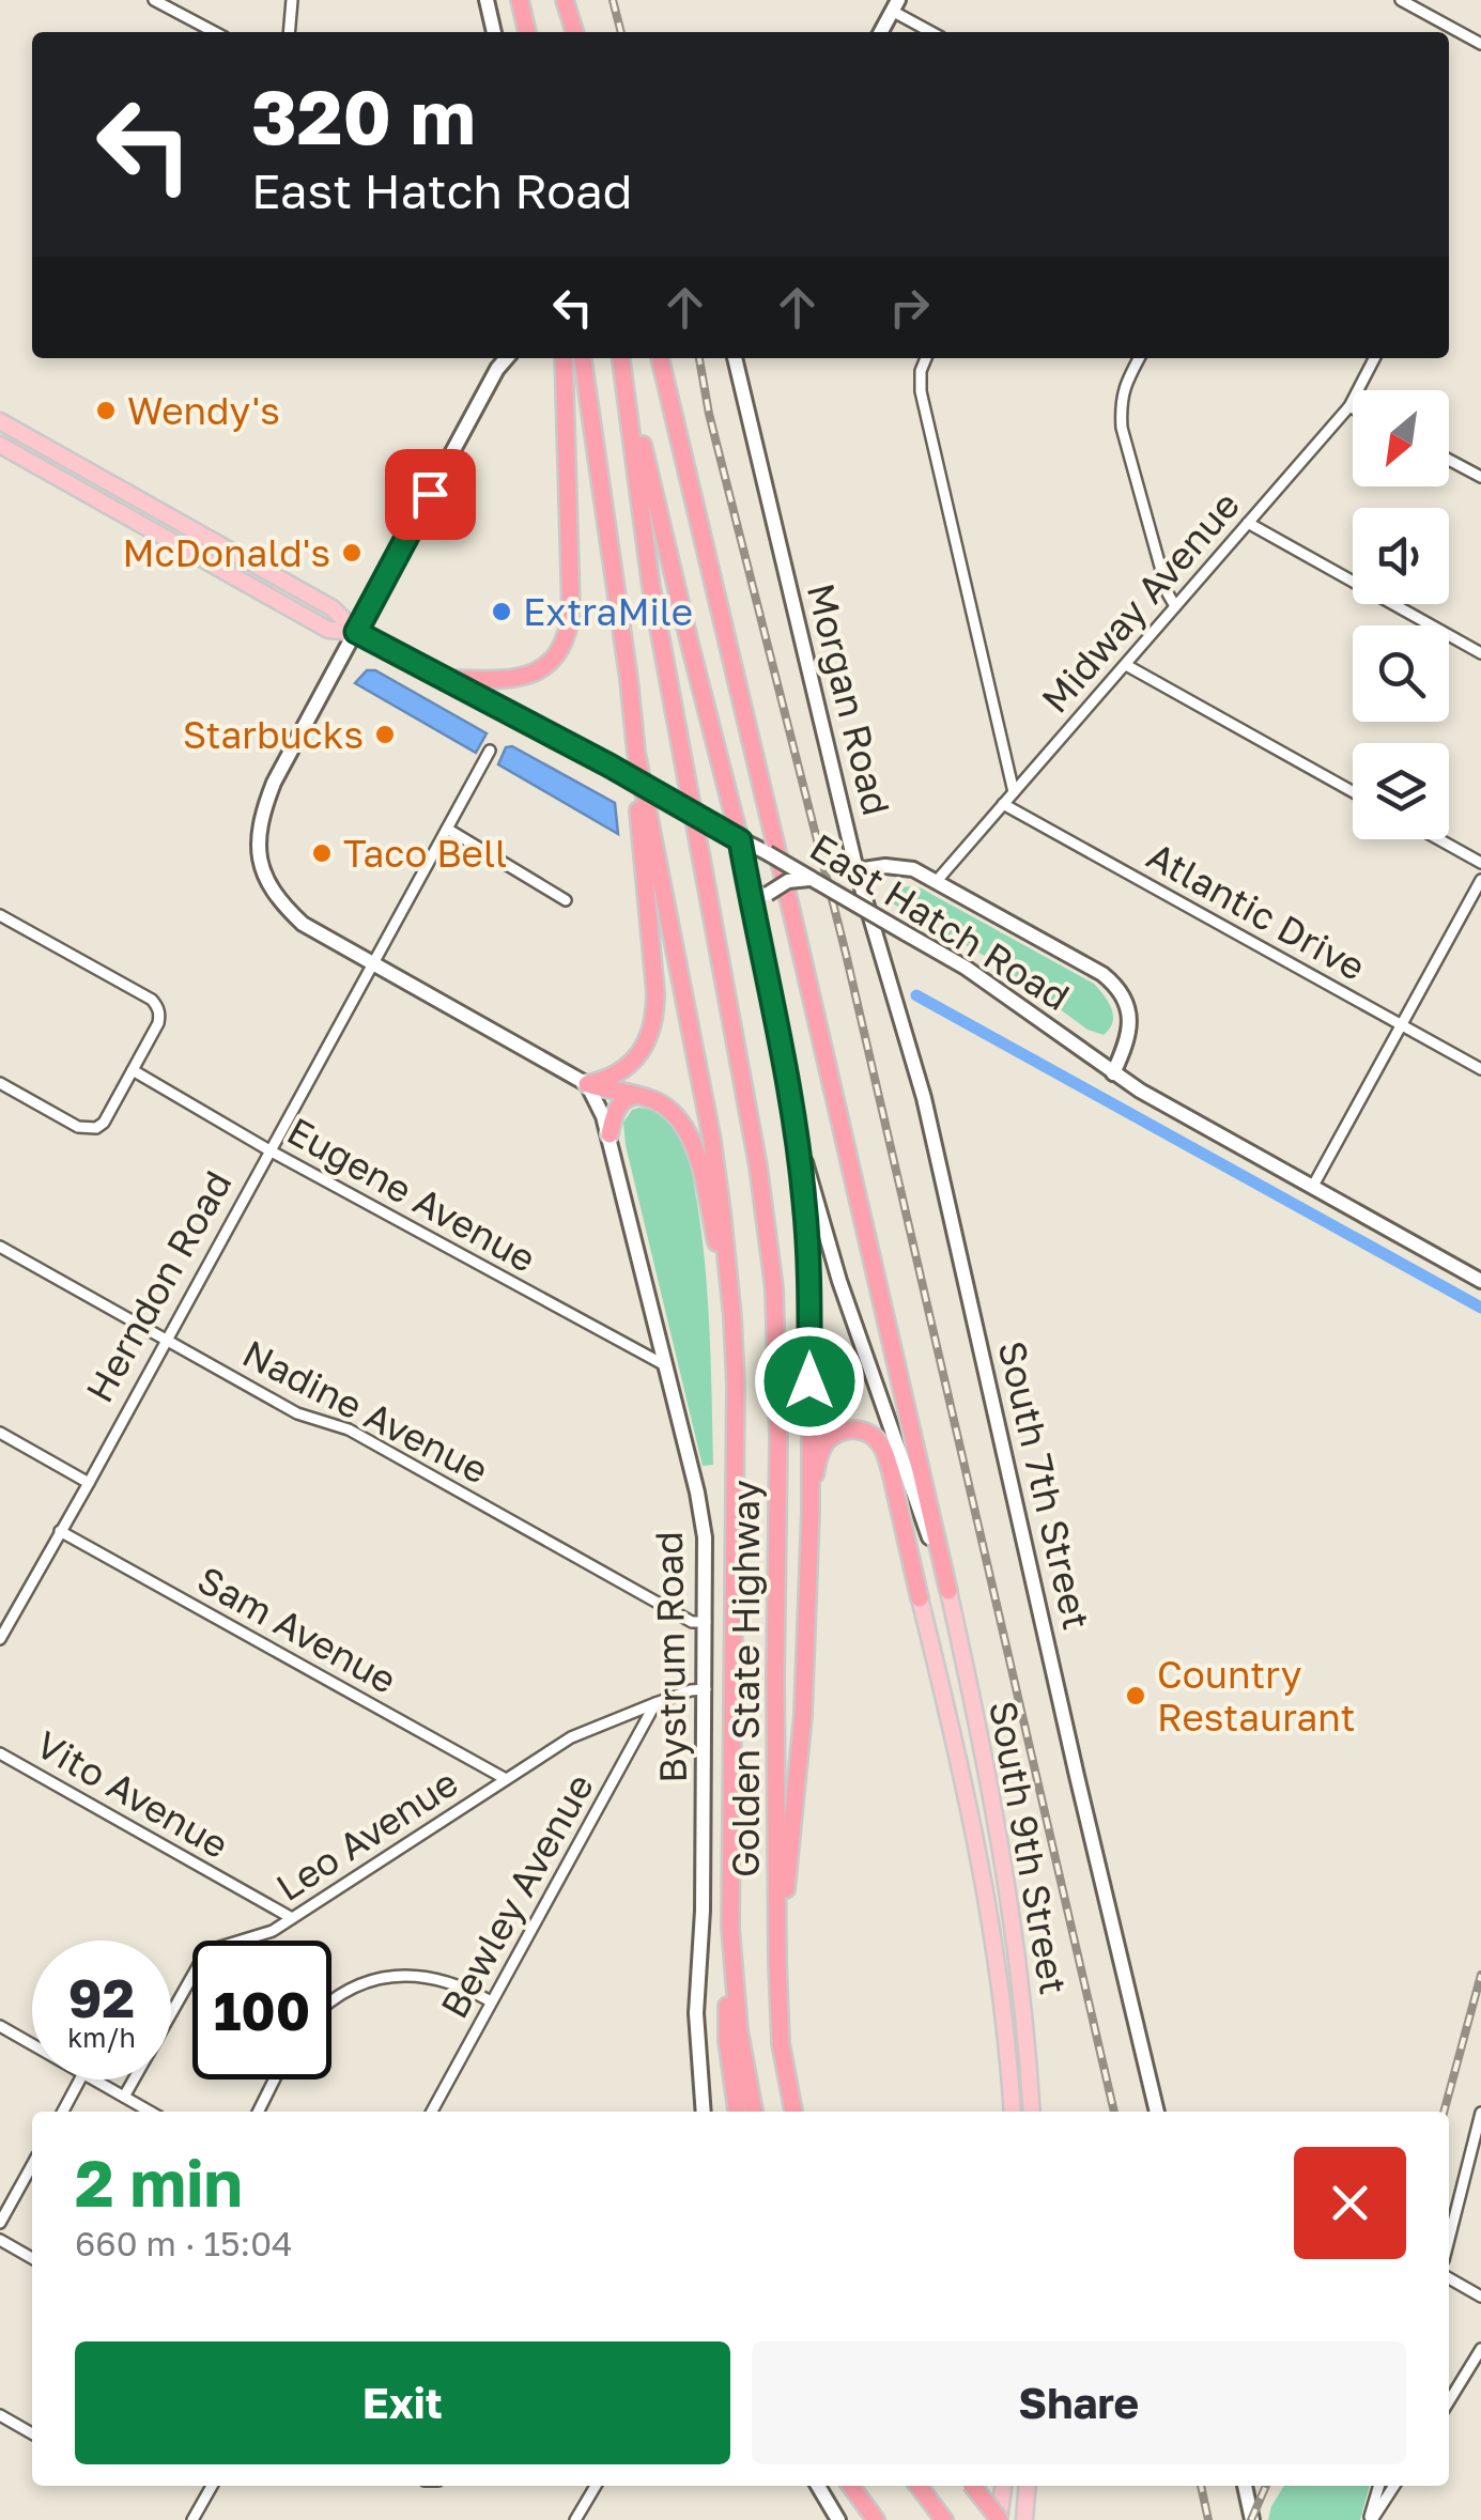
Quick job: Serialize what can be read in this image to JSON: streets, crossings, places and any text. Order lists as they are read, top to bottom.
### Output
{
  "streets": {
    "highway": ["Golden State Highway"],
    "main road": ["East Hatch Road", "South 9th Street"],
    "street": [
      "Midway Avenue",
      "Morgan Road",
      "Atlantic Drive",
      "Eugene Avenue",
      "Herndon Road",
      "Nadine Avenue",
      "South 7th Street",
      "Sam Avenue",
      "Bystrum Road",
      "Vito Avenue",
      "Leo Avenue",
      "Bewley Avenue"
    ]
  },
  "crossings": [
    ["Midway Avenue", "Morgan Road"],
    ["Midway Avenue", "Atlantic Drive"],
    ["Morgan Road", "East Hatch Road"],
    ["Morgan Road", "South 7th Street"],
    ["Eugene Avenue", "Herndon Road"],
    ["Eugene Avenue", "Bystrum Road"],
    ["Herndon Road", "Nadine Avenue"],
    ["Herndon Road", "Sam Avenue"],
    ["Nadine Avenue", "Bystrum Road"],
    ["Sam Avenue", "Leo Avenue"],
    ["Bystrum Road", "Leo Avenue"],
    ["Vito Avenue", "Leo Avenue"],
    ["Leo Avenue", "Bewley Avenue"]
  ],
  "places": [
    "Wendy's",
    "McDonald's",
    "ExtraMile",
    "Starbucks",
    "Taco Bell",
    "Country Restaurant"
  ],
  "north": "bottom left",
  "page": {
    "turn": ["320 m", "East Hatch Road"],
    "speed": "92 km/h",
    "limit": "100",
    "heading": ["2 min", "660 m · 15:04"],
    "buttons": ["Exit", "Share"]
  }
}
